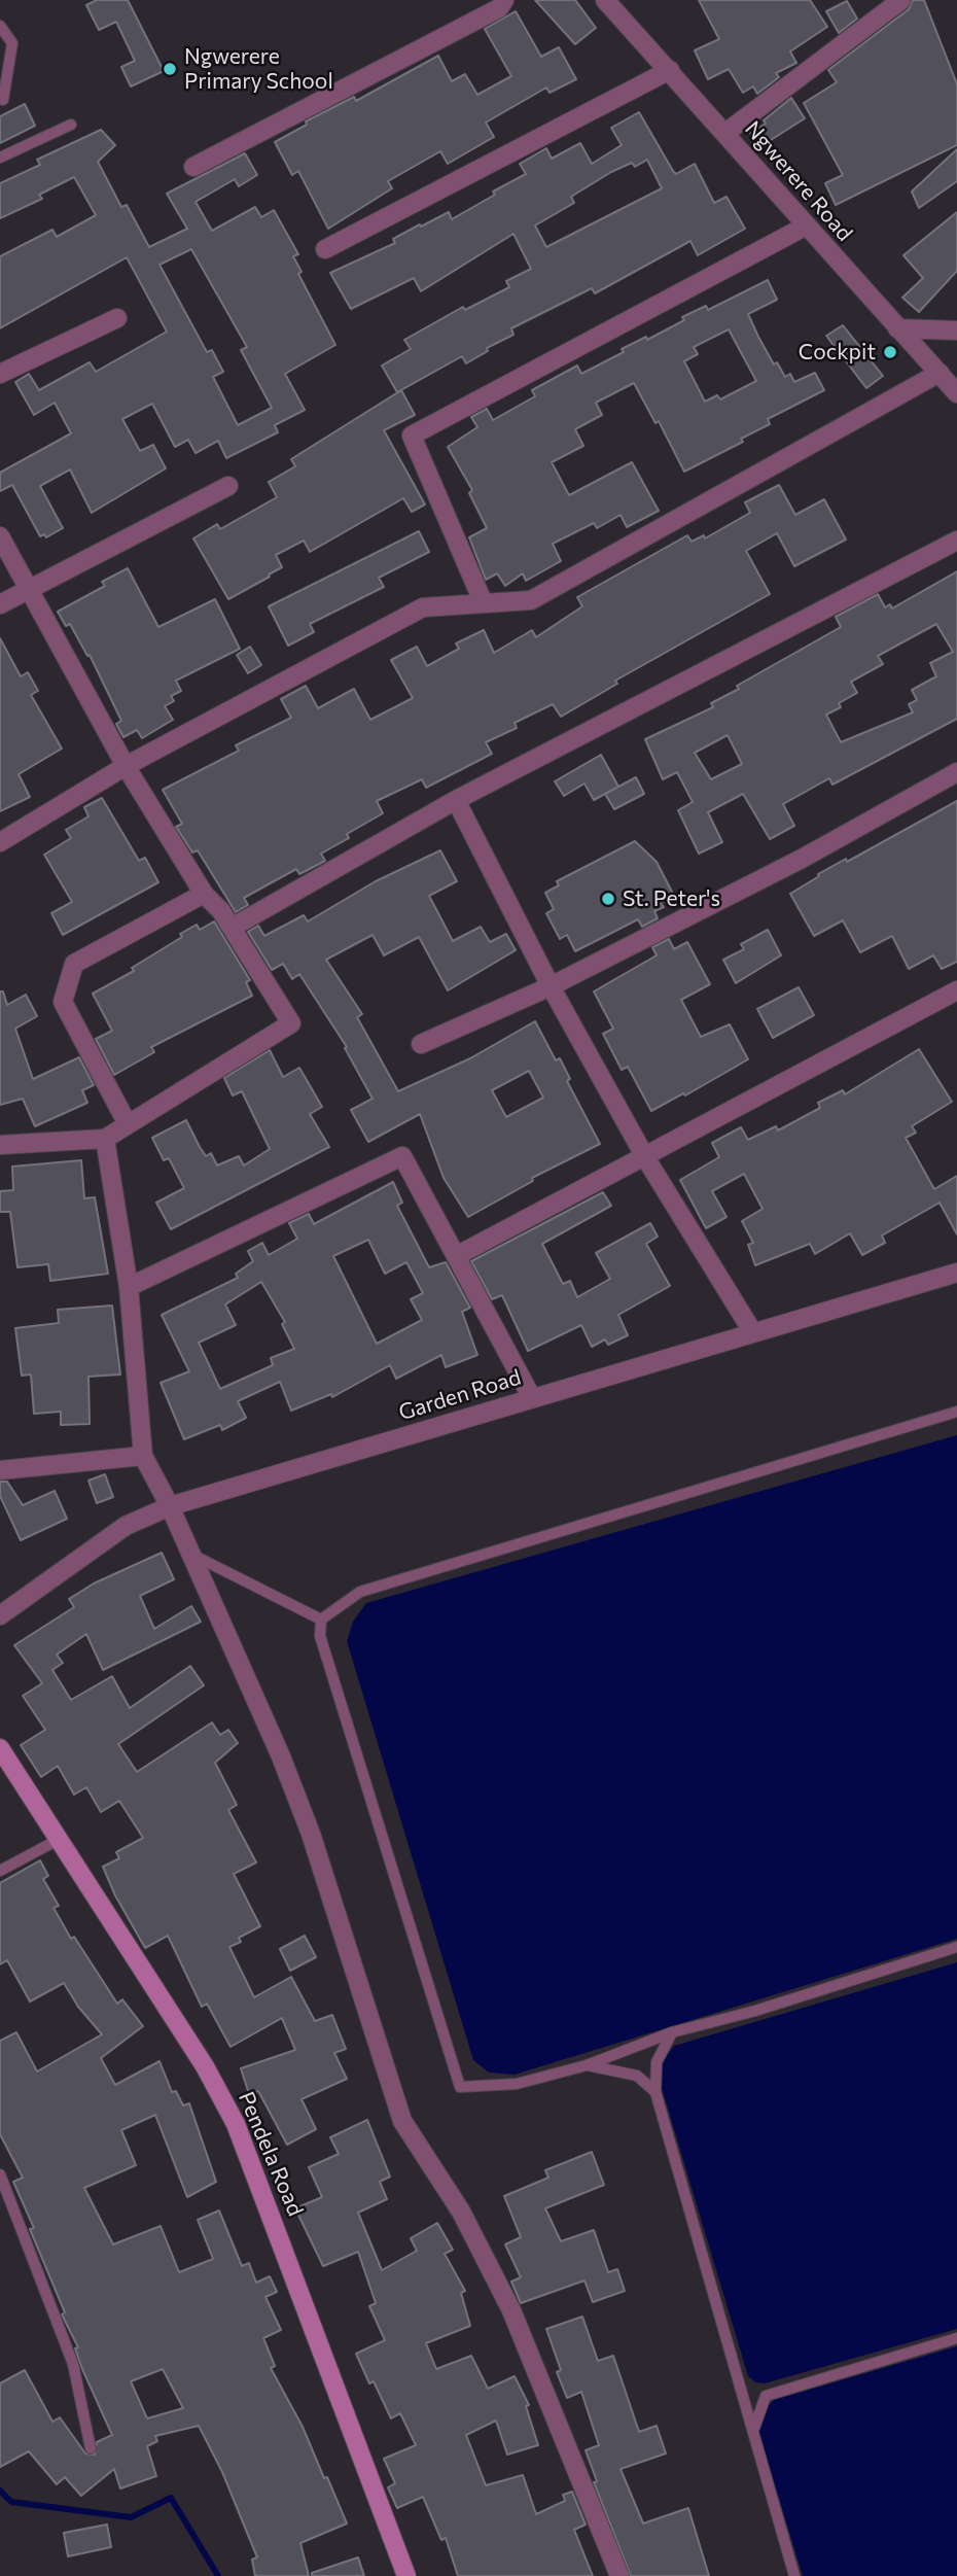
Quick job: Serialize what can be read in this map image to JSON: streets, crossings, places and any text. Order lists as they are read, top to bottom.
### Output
{
  "streets": {
    "street": ["Ngwerere Road", "Garden Road", "Pendela Road"]
  },
  "places": ["Ngwerere Primary School", "Cockpit", "St. Peter's"]
}
